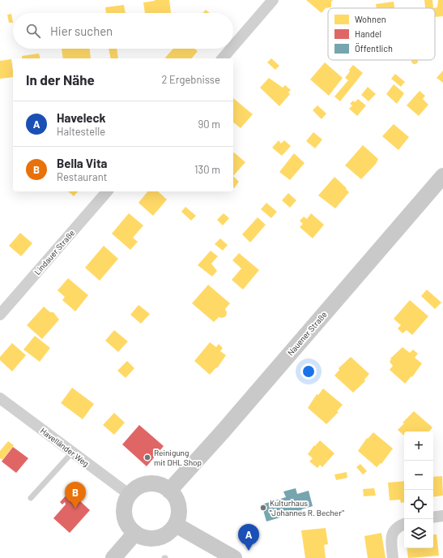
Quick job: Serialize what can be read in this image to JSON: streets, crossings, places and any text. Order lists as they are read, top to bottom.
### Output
{
  "streets": {
    "main road": ["Nauener Straße"],
    "street": ["Lindauer Straße", "Havelländer Weg"]
  },
  "crossings": [
    ["Nauener Straße", "Havelländer Weg"]
  ],
  "places": ["Reinigung mit DHL Shop", "Kulturhaus \"Johannes R. Becher\""],
  "legend": ["Wohnen", "Handel", "Öffentlich"],
  "page": {
    "search": "Hier suchen",
    "heading": ["In der Nähe", "2 Ergebnisse"],
    "list": [
      {
        "mark": "A",
        "name": "Haveleck",
        "note": "Haltestelle",
        "value": "90 m"
      },
      {
        "mark": "B",
        "name": "Bella Vita",
        "note": "Restaurant",
        "value": "130 m"
      }
    ],
    "map_buttons": ["+", "−"],
    "pins": ["B", "A"]
  }
}
